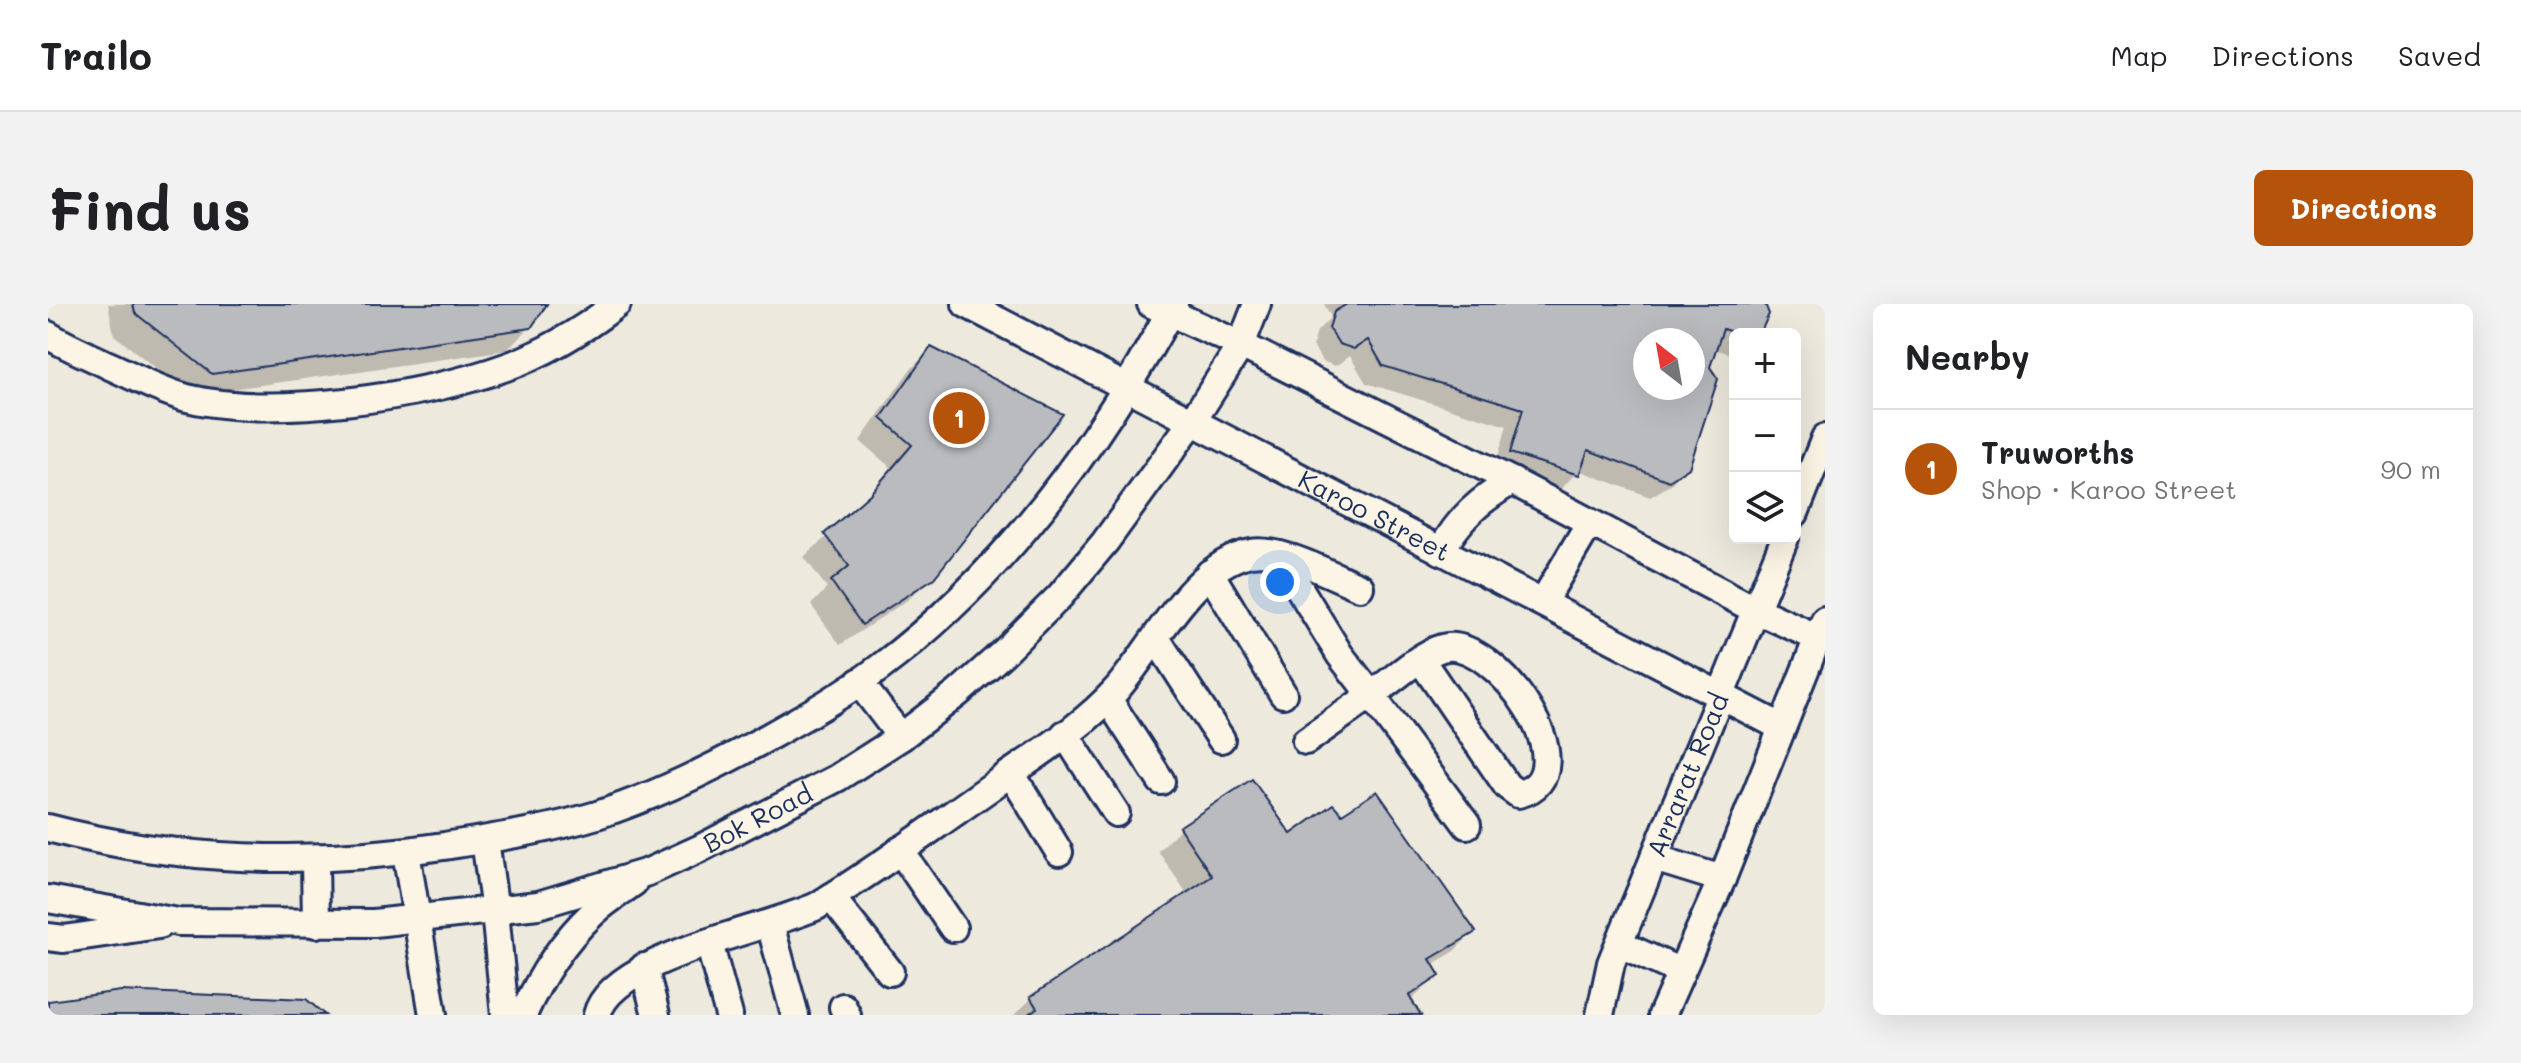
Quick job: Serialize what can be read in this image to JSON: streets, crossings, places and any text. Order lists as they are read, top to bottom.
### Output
{
  "streets": {
    "street": ["Karoo Street", "Arrarat Road", "Bok Road"]
  },
  "crossings": [
    ["Karoo Street", "Arrarat Road"],
    ["Karoo Street", "Bok Road"]
  ],
  "north": "top left",
  "page": {
    "header": "Trailo",
    "nav": ["Map", "Directions", "Saved"],
    "buttons": "Directions",
    "title": "Find us",
    "heading": "Nearby",
    "map_buttons": ["+", "−"],
    "pins": "1",
    "list": [
      {
        "mark": "1",
        "name": "Truworths",
        "note": "Shop · Karoo Street",
        "value": "90 m"
      }
    ]
  }
}
